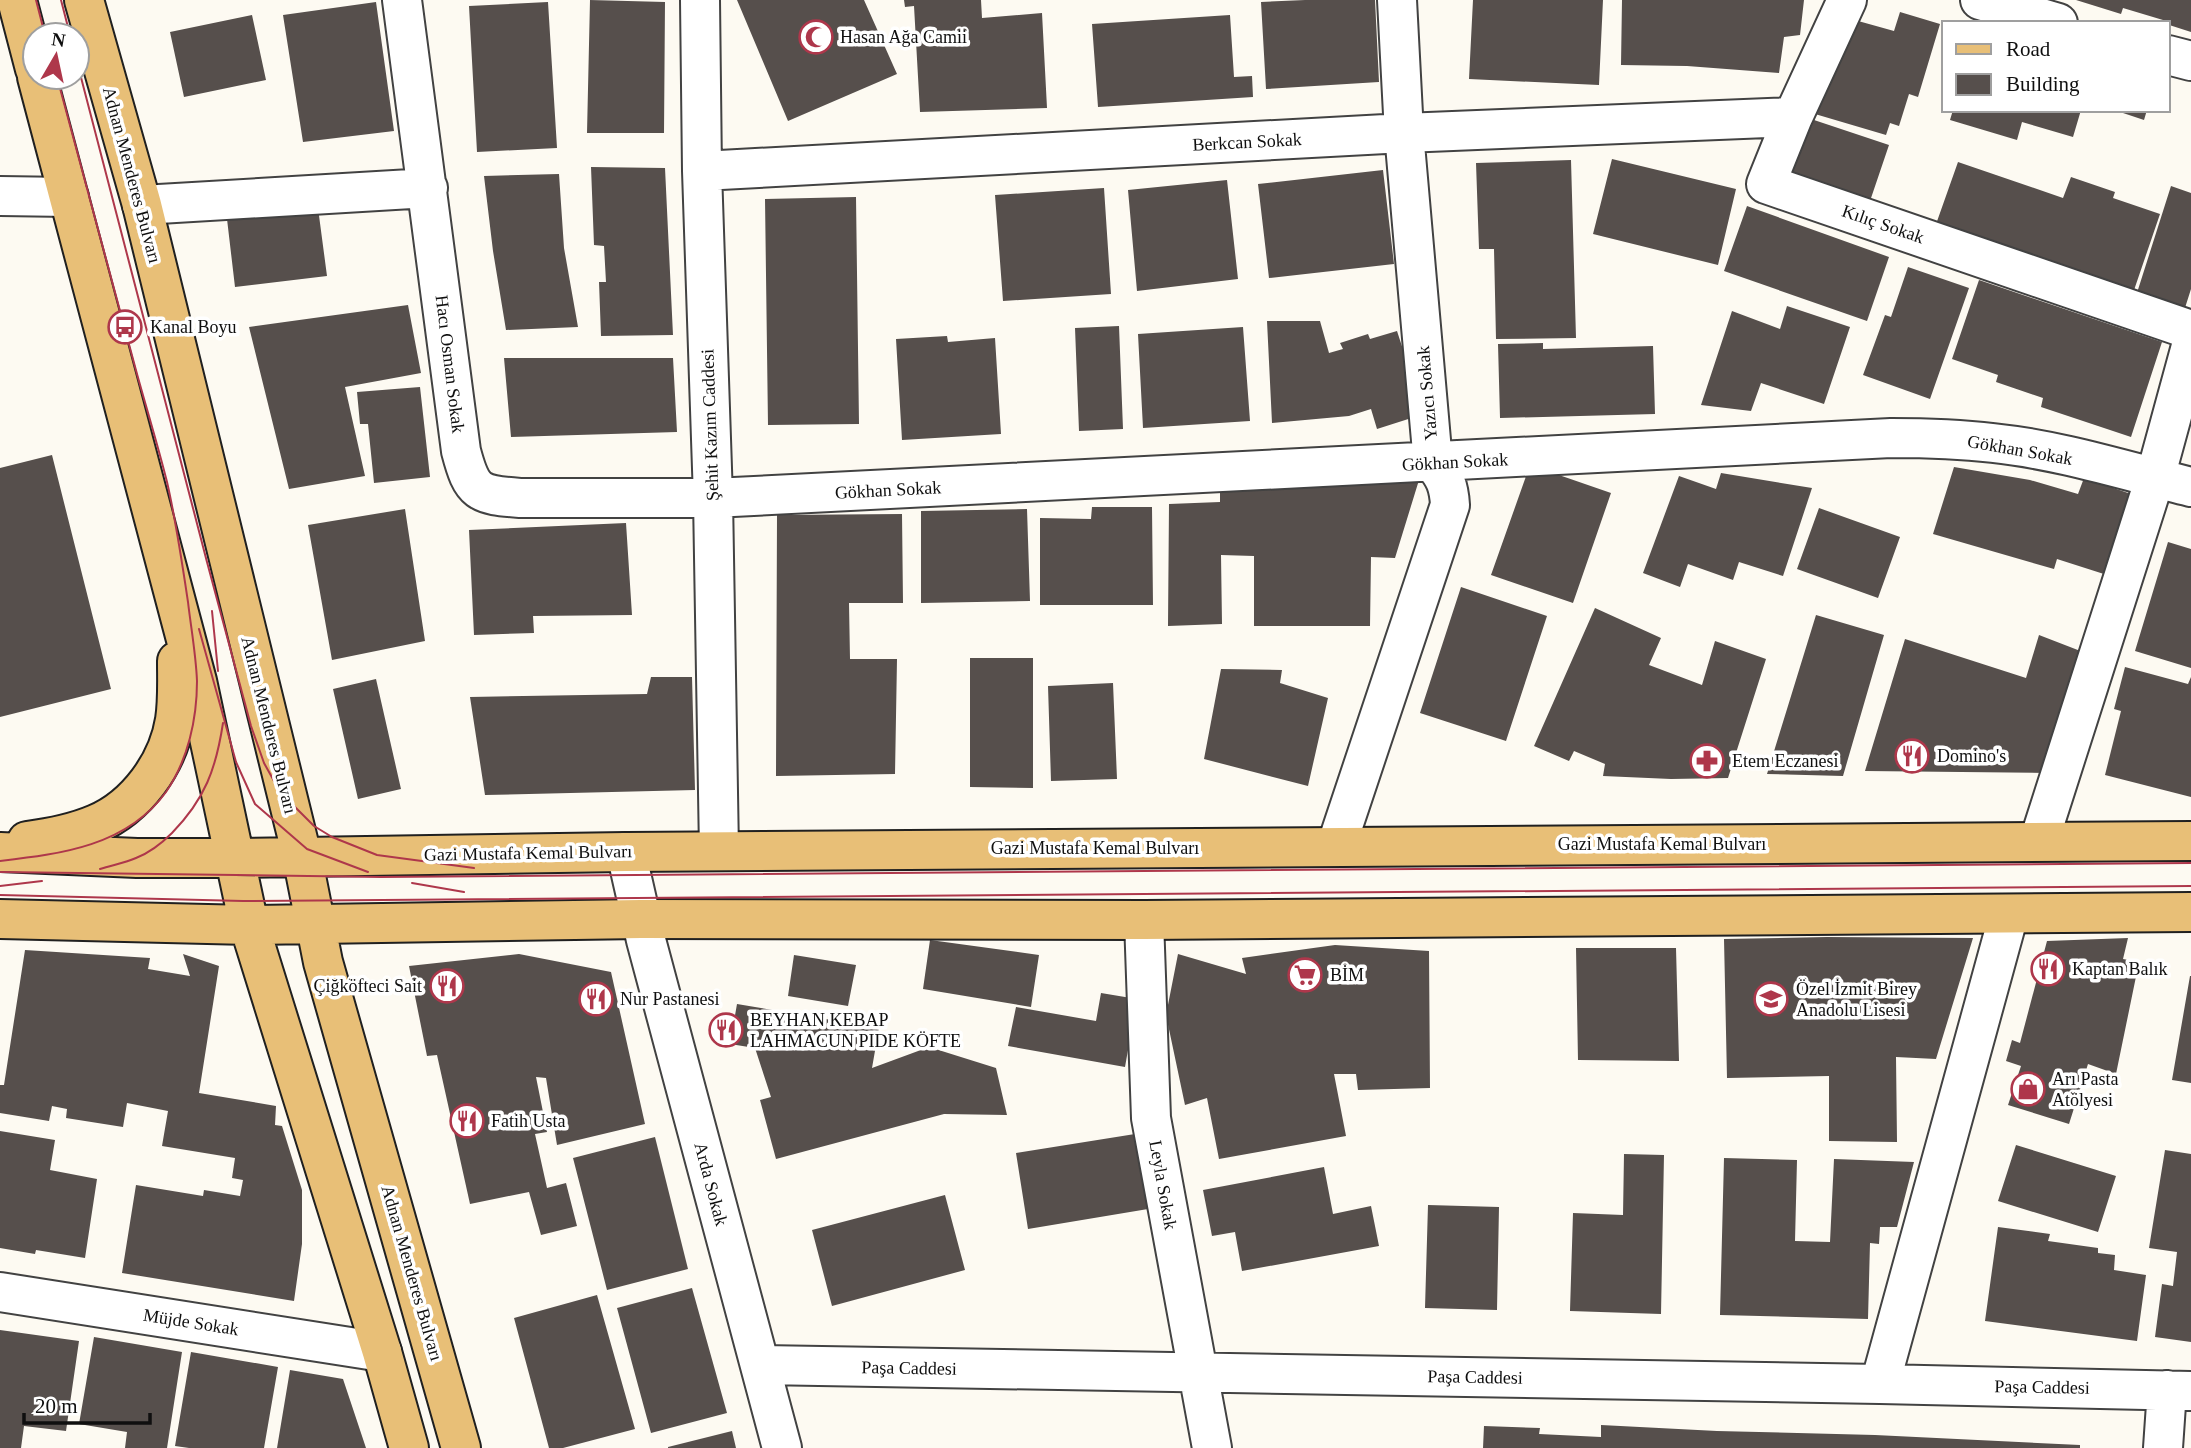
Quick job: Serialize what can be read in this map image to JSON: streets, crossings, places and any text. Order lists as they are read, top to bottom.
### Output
{
  "streets": {
    "main road": ["Adnan Menderes Bulvarı", "Gazi Mustafa Kemal Bulvarı"],
    "street": [
      "Berkcan Sokak",
      "Kılıç Sokak",
      "Hacı Osman Sokak",
      "Yazıcı Sokak",
      "Şehit Kazım Caddesi",
      "Gökhan Sokak",
      "Arda Sokak",
      "Leyla Sokak",
      "Müjde Sokak",
      "Paşa Caddesi"
    ]
  },
  "crossings": [
    ["Berkcan Sokak", "Kılıç Sokak"],
    ["Berkcan Sokak", "Yazıcı Sokak"],
    ["Berkcan Sokak", "Şehit Kazım Caddesi"],
    ["Adnan Menderes Bulvarı", "Gazi Mustafa Kemal Bulvarı"],
    ["Hacı Osman Sokak", "Şehit Kazım Caddesi"],
    ["Hacı Osman Sokak", "Gökhan Sokak"],
    ["Yazıcı Sokak", "Gökhan Sokak"],
    ["Yazıcı Sokak", "Gazi Mustafa Kemal Bulvarı"],
    ["Şehit Kazım Caddesi", "Gökhan Sokak"],
    ["Şehit Kazım Caddesi", "Gazi Mustafa Kemal Bulvarı"],
    ["Gazi Mustafa Kemal Bulvarı", "Arda Sokak"],
    ["Arda Sokak", "Paşa Caddesi"],
    ["Leyla Sokak", "Paşa Caddesi"]
  ],
  "places": {
    "mosque": ["Hasan Ağa Camii"],
    "bus stop": ["Kanal Boyu"],
    "restaurant": [
      "Domino's",
      "Kaptan Balık",
      "Çiğköfteci Sait",
      "Nur Pastanesi",
      "BEYHAN KEBAP LAHMACUN PIDE KÖFTE",
      "Fatih Usta"
    ],
    "pharmacy": ["Etem Eczanesi"],
    "supermarket": ["BİM"],
    "school or university": ["Özel İzmit Birey Anadolu Lisesi"],
    "shop": ["Arı Pasta Atölyesi"]
  },
  "legend": ["Road", "Building"],
  "scale_bar": "20 m",
  "north": "top"
}
